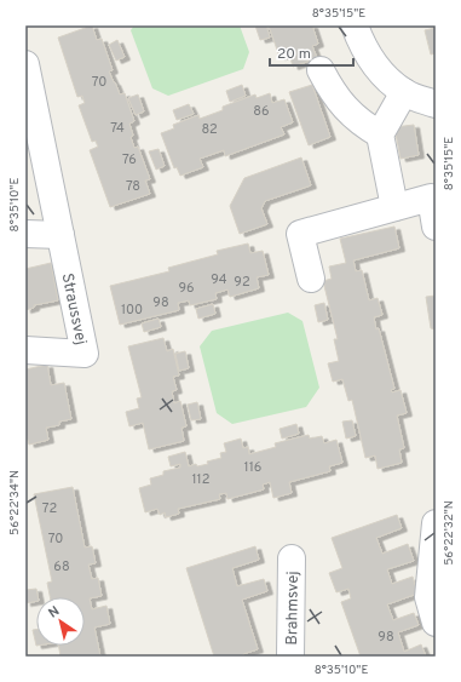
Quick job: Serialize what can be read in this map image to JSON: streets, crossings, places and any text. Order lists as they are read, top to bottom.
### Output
{
  "streets": {
    "street": ["Straussvej", "Brahmsvej"]
  },
  "house_numbers": [
    "70",
    "86",
    "74",
    "82",
    "76",
    "78",
    "94",
    "92",
    "96",
    "98",
    "100",
    "116",
    "112",
    "72",
    "70",
    "68",
    "98"
  ],
  "scale_bar": "20 m",
  "north": "top left",
  "coordinates": [
    "8°35'15\"E",
    "8°35'10\"E",
    "56°22'34\"N",
    "56°22'32\"N"
  ]
}
